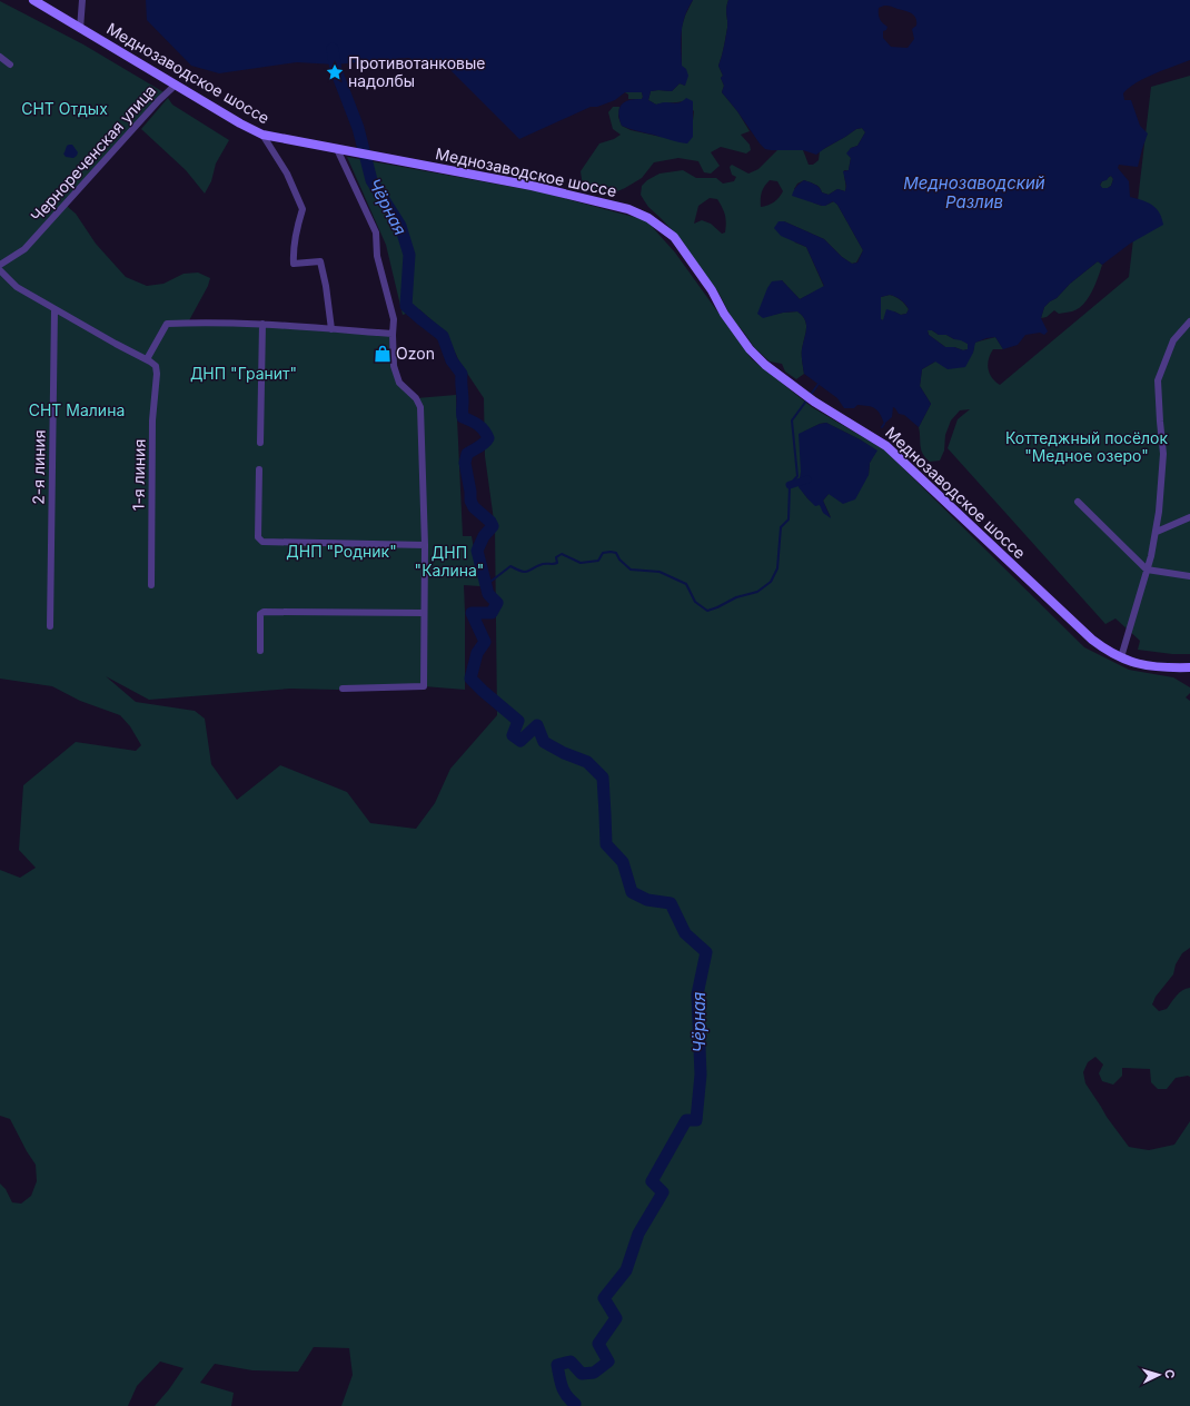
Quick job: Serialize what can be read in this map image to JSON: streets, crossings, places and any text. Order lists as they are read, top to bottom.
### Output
{
  "streets": {
    "main road": ["Меднозаводское шоссе"],
    "street": ["Чернореченская улица", "2-я линия", "1-я линия"]
  },
  "crossings": [
    ["Меднозаводское шоссе", "Чернореченская улица"]
  ],
  "water": ["Меднозаводский Разлив", "Чёрная"],
  "parks": [
    "СНТ Отдых",
    "ДНП \"Гранит\"",
    "СНТ Малина",
    "Коттеджный посёлок \"Медное озеро\"",
    "ДНП \"Родник\"",
    "ДНП \"Калина\""
  ],
  "places": {
    "place": ["Противотанковые надолбы"],
    "shop": ["Ozon"]
  },
  "north": "right"
}
